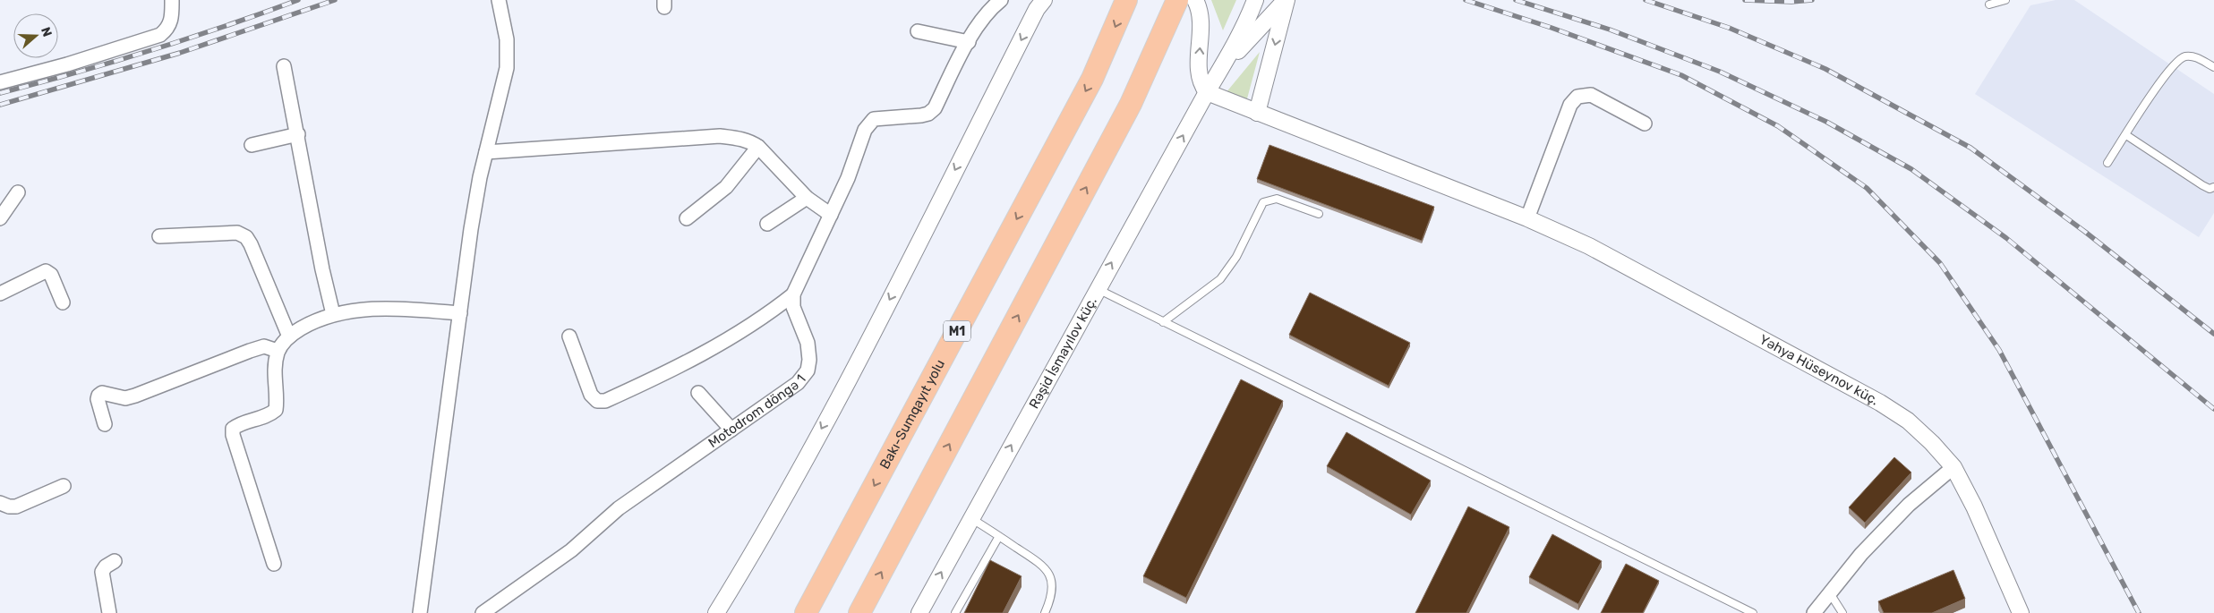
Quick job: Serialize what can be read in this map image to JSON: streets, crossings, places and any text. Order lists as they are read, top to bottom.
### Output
{
  "streets": {
    "highway": ["M1", "Bakı-Sumqayıt yolu"],
    "street": ["Rəşid İsmayılov küç.", "Yəhya Hüseynov küç.", "Motodrom döngə 1"]
  },
  "crossings": [
    ["Rəşid İsmayılov küç.", "Yəhya Hüseynov küç."]
  ],
  "one_way": ["Rəşid İsmayılov küç."],
  "north": "right"
}
